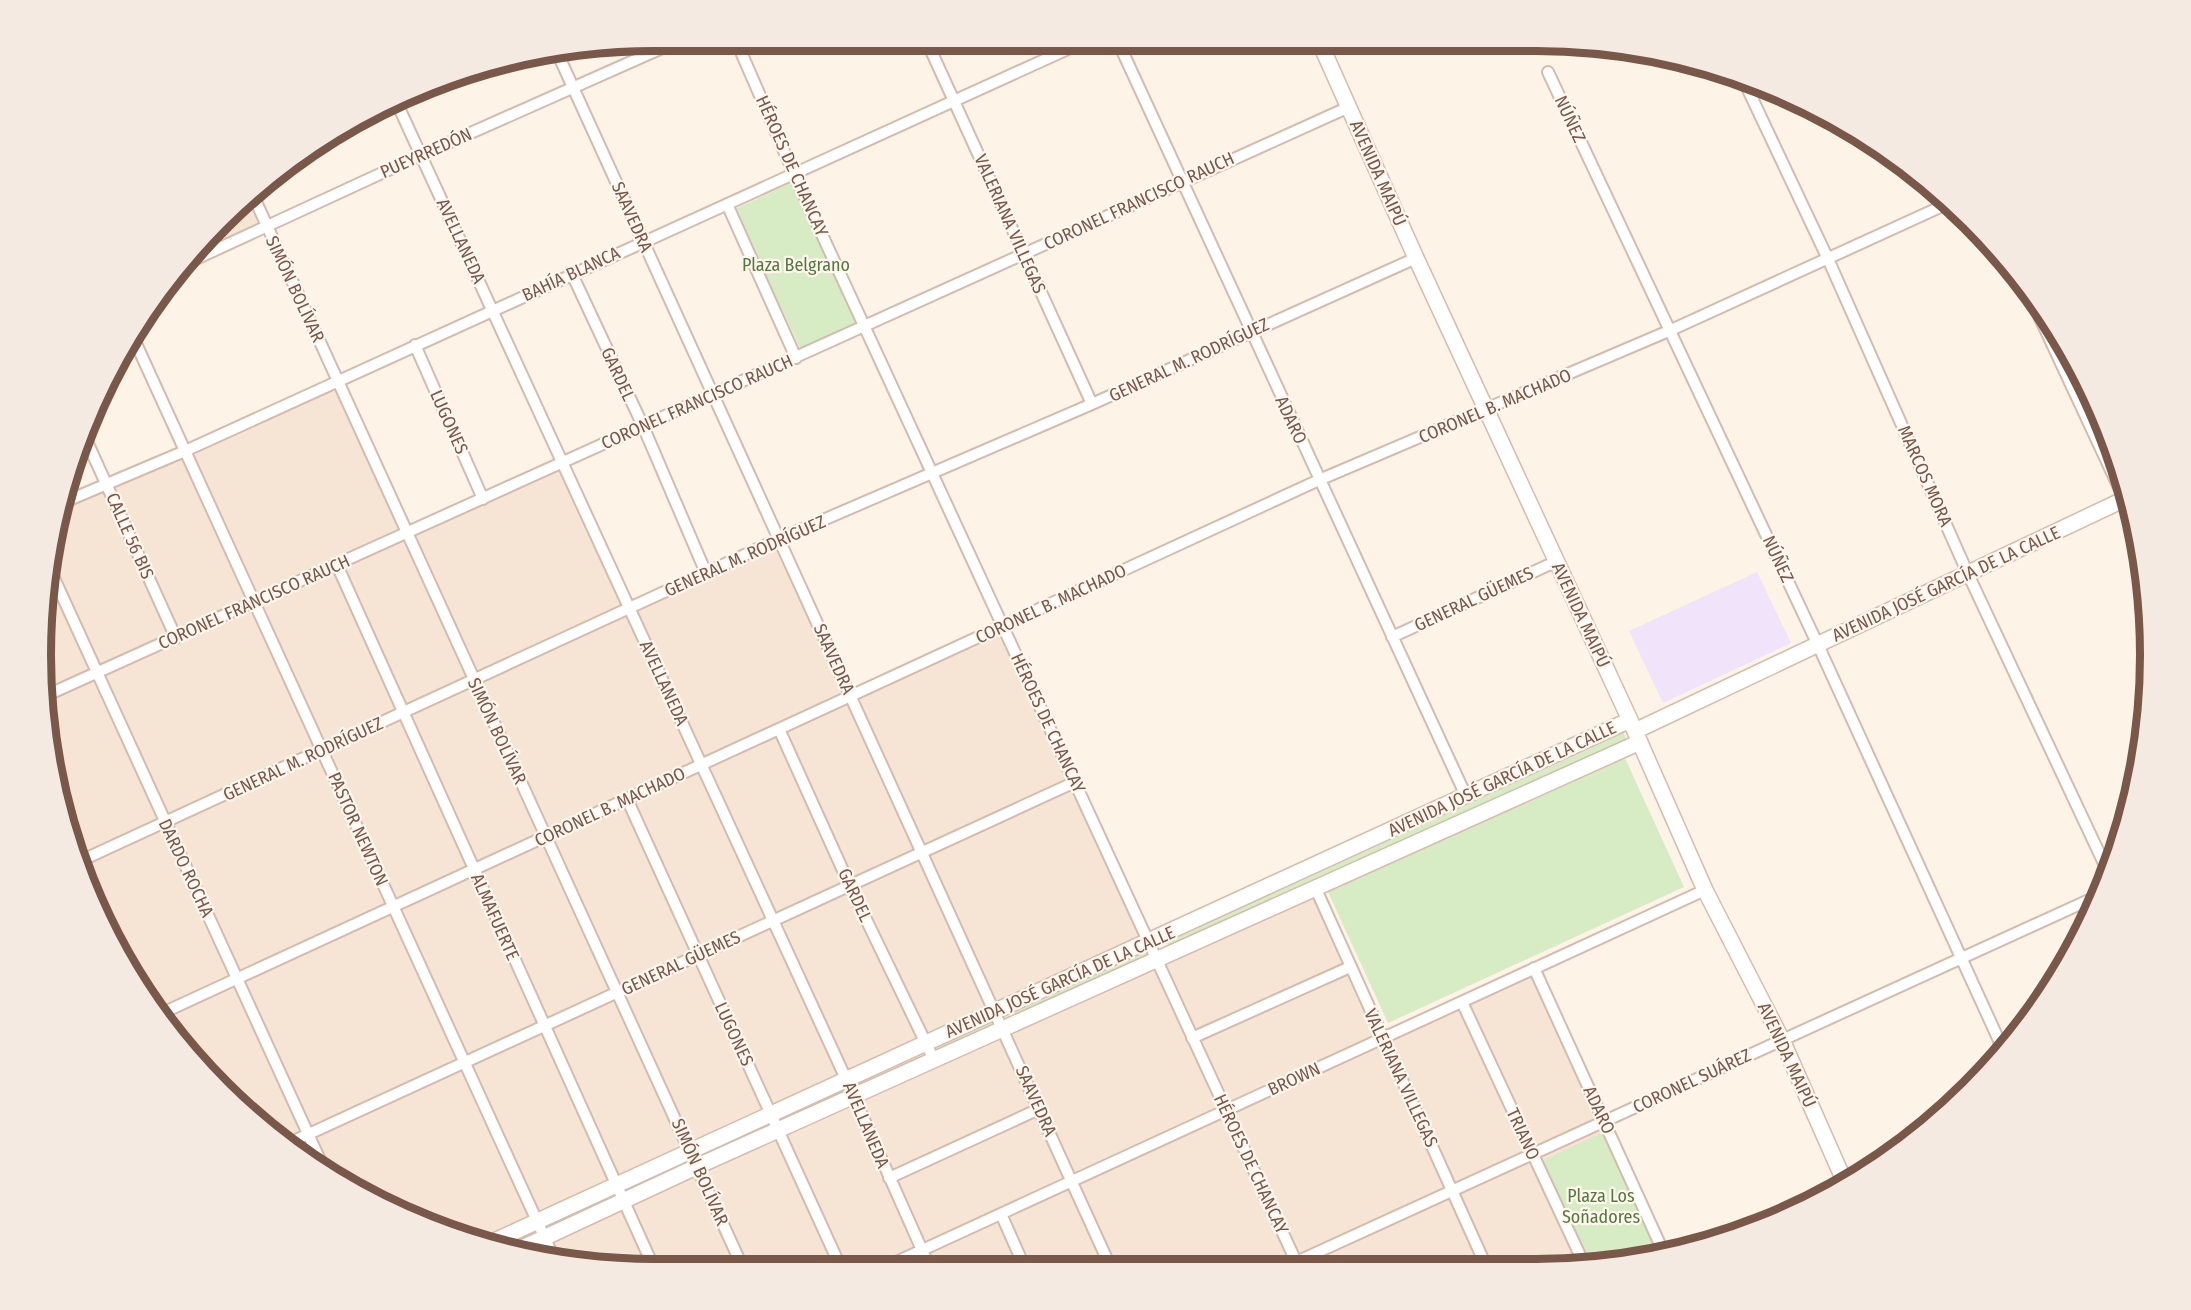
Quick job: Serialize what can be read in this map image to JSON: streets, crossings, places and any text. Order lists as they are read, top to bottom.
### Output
{
  "streets": {
    "main road": ["AVENIDA MAIPÚ", "AVENIDA JOSÉ GARCÍA DE LA CALLE"],
    "street": [
      "NÚÑEZ",
      "PUEYRREDÓN",
      "HÉROES DE CHANCAY",
      "CORONEL FRANCISCO RAUCH",
      "SAAVEDRA",
      "VALERIANA VILLEGAS",
      "AVELLANEDA",
      "BAHÍA BLANCA",
      "SIMÓN BOLÍVAR",
      "GENERAL M. RODRÍGUEZ",
      "GARDEL",
      "CORONEL B. MACHADO",
      "ADARO",
      "LUGONES",
      "MARCOS MORA",
      "CALLE 56 BIS",
      "GENERAL GÜEMES",
      "PASTOR NEWTON",
      "DARDO ROCHA",
      "ALMAFUERTE",
      "BROWN",
      "CORONEL SUÁREZ",
      "TRIANO"
    ]
  },
  "crossings": [
    ["NÚÑEZ", "CORONEL B. MACHADO"],
    ["NÚÑEZ", "AVENIDA JOSÉ GARCÍA DE LA CALLE"],
    ["NÚÑEZ", "CORONEL SUÁREZ"],
    ["PUEYRREDÓN", "SAAVEDRA"],
    ["PUEYRREDÓN", "AVELLANEDA"],
    ["PUEYRREDÓN", "SIMÓN BOLÍVAR"],
    ["HÉROES DE CHANCAY", "CORONEL FRANCISCO RAUCH"],
    ["HÉROES DE CHANCAY", "BAHÍA BLANCA"],
    ["HÉROES DE CHANCAY", "GENERAL M. RODRÍGUEZ"],
    ["HÉROES DE CHANCAY", "CORONEL B. MACHADO"],
    ["HÉROES DE CHANCAY", "AVENIDA JOSÉ GARCÍA DE LA CALLE"],
    ["HÉROES DE CHANCAY", "GENERAL GÜEMES"],
    ["HÉROES DE CHANCAY", "BROWN"],
    ["AVENIDA MAIPÚ", "CORONEL FRANCISCO RAUCH"],
    ["AVENIDA MAIPÚ", "GENERAL M. RODRÍGUEZ"],
    ["AVENIDA MAIPÚ", "CORONEL B. MACHADO"],
    ["AVENIDA MAIPÚ", "AVENIDA JOSÉ GARCÍA DE LA CALLE"],
    ["AVENIDA MAIPÚ", "GENERAL GÜEMES"],
    ["AVENIDA MAIPÚ", "BROWN"],
    ["AVENIDA MAIPÚ", "CORONEL SUÁREZ"],
    ["CORONEL FRANCISCO RAUCH", "SAAVEDRA"],
    ["CORONEL FRANCISCO RAUCH", "VALERIANA VILLEGAS"],
    ["CORONEL FRANCISCO RAUCH", "AVELLANEDA"],
    ["CORONEL FRANCISCO RAUCH", "SIMÓN BOLÍVAR"],
    ["CORONEL FRANCISCO RAUCH", "GARDEL"],
    ["CORONEL FRANCISCO RAUCH", "ADARO"],
    ["CORONEL FRANCISCO RAUCH", "LUGONES"],
    ["CORONEL FRANCISCO RAUCH", "CALLE 56 BIS"],
    ["CORONEL FRANCISCO RAUCH", "PASTOR NEWTON"],
    ["CORONEL FRANCISCO RAUCH", "DARDO ROCHA"],
    ["CORONEL FRANCISCO RAUCH", "ALMAFUERTE"],
    ["SAAVEDRA", "BAHÍA BLANCA"],
    ["SAAVEDRA", "GENERAL M. RODRÍGUEZ"],
    ["SAAVEDRA", "CORONEL B. MACHADO"],
    ["SAAVEDRA", "AVENIDA JOSÉ GARCÍA DE LA CALLE"],
    ["SAAVEDRA", "GENERAL GÜEMES"],
    ["SAAVEDRA", "BROWN"],
    ["VALERIANA VILLEGAS", "BAHÍA BLANCA"],
    ["VALERIANA VILLEGAS", "GENERAL M. RODRÍGUEZ"],
    ["VALERIANA VILLEGAS", "AVENIDA JOSÉ GARCÍA DE LA CALLE"],
    ["VALERIANA VILLEGAS", "BROWN"],
    ["VALERIANA VILLEGAS", "CORONEL SUÁREZ"],
    ["AVELLANEDA", "BAHÍA BLANCA"],
    ["AVELLANEDA", "GENERAL M. RODRÍGUEZ"],
    ["AVELLANEDA", "CORONEL B. MACHADO"],
    ["AVELLANEDA", "AVENIDA JOSÉ GARCÍA DE LA CALLE"],
    ["AVELLANEDA", "GENERAL GÜEMES"],
    ["AVELLANEDA", "BROWN"],
    ["BAHÍA BLANCA", "SIMÓN BOLÍVAR"],
    ["BAHÍA BLANCA", "GARDEL"],
    ["BAHÍA BLANCA", "LUGONES"],
    ["BAHÍA BLANCA", "CALLE 56 BIS"],
    ["BAHÍA BLANCA", "PASTOR NEWTON"],
    ["SIMÓN BOLÍVAR", "GENERAL M. RODRÍGUEZ"],
    ["SIMÓN BOLÍVAR", "CORONEL B. MACHADO"],
    ["SIMÓN BOLÍVAR", "AVENIDA JOSÉ GARCÍA DE LA CALLE"],
    ["SIMÓN BOLÍVAR", "GENERAL GÜEMES"],
    ["GENERAL M. RODRÍGUEZ", "GARDEL"],
    ["GENERAL M. RODRÍGUEZ", "ADARO"],
    ["GENERAL M. RODRÍGUEZ", "PASTOR NEWTON"],
    ["GENERAL M. RODRÍGUEZ", "DARDO ROCHA"],
    ["GENERAL M. RODRÍGUEZ", "ALMAFUERTE"],
    ["GARDEL", "CORONEL B. MACHADO"],
    ["GARDEL", "AVENIDA JOSÉ GARCÍA DE LA CALLE"],
    ["GARDEL", "GENERAL GÜEMES"],
    ["CORONEL B. MACHADO", "ADARO"],
    ["CORONEL B. MACHADO", "LUGONES"],
    ["CORONEL B. MACHADO", "MARCOS MORA"],
    ["CORONEL B. MACHADO", "PASTOR NEWTON"],
    ["CORONEL B. MACHADO", "DARDO ROCHA"],
    ["CORONEL B. MACHADO", "ALMAFUERTE"],
    ["ADARO", "AVENIDA JOSÉ GARCÍA DE LA CALLE"],
    ["ADARO", "GENERAL GÜEMES"],
    ["ADARO", "BROWN"],
    ["ADARO", "CORONEL SUÁREZ"],
    ["LUGONES", "AVENIDA JOSÉ GARCÍA DE LA CALLE"],
    ["LUGONES", "GENERAL GÜEMES"],
    ["MARCOS MORA", "AVENIDA JOSÉ GARCÍA DE LA CALLE"],
    ["AVENIDA JOSÉ GARCÍA DE LA CALLE", "PASTOR NEWTON"],
    ["AVENIDA JOSÉ GARCÍA DE LA CALLE", "ALMAFUERTE"],
    ["GENERAL GÜEMES", "PASTOR NEWTON"],
    ["GENERAL GÜEMES", "DARDO ROCHA"],
    ["GENERAL GÜEMES", "ALMAFUERTE"],
    ["BROWN", "TRIANO"],
    ["CORONEL SUÁREZ", "TRIANO"]
  ],
  "parks": ["Plaza Belgrano", "Plaza Los Soñadores"]
}
